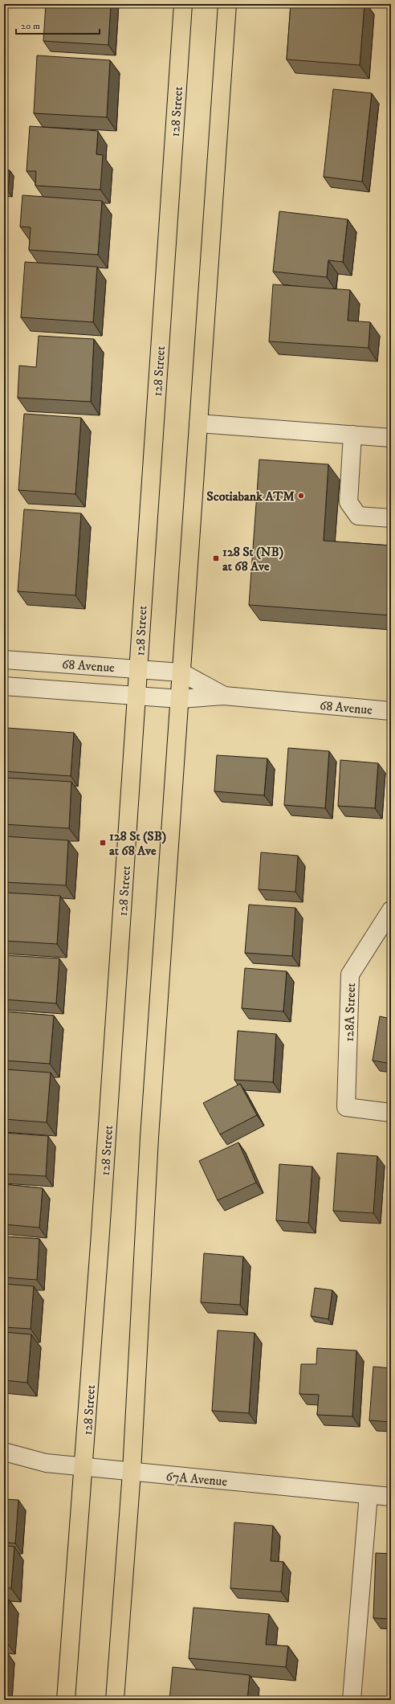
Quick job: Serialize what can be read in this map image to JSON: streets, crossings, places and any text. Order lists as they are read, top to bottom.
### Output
{
  "streets": {
    "main road": ["128 Street"],
    "street": ["68 Avenue", "128A Street", "67A Avenue"]
  },
  "crossings": [
    ["128 Street", "68 Avenue"],
    ["128 Street", "67A Avenue"]
  ],
  "places": {
    "other": ["Scotiabank ATM"],
    "transit": ["128 St (NB) at 68 Ave", "128 St (SB) at 68 Ave"]
  },
  "scale_bar": "20 m"
}
